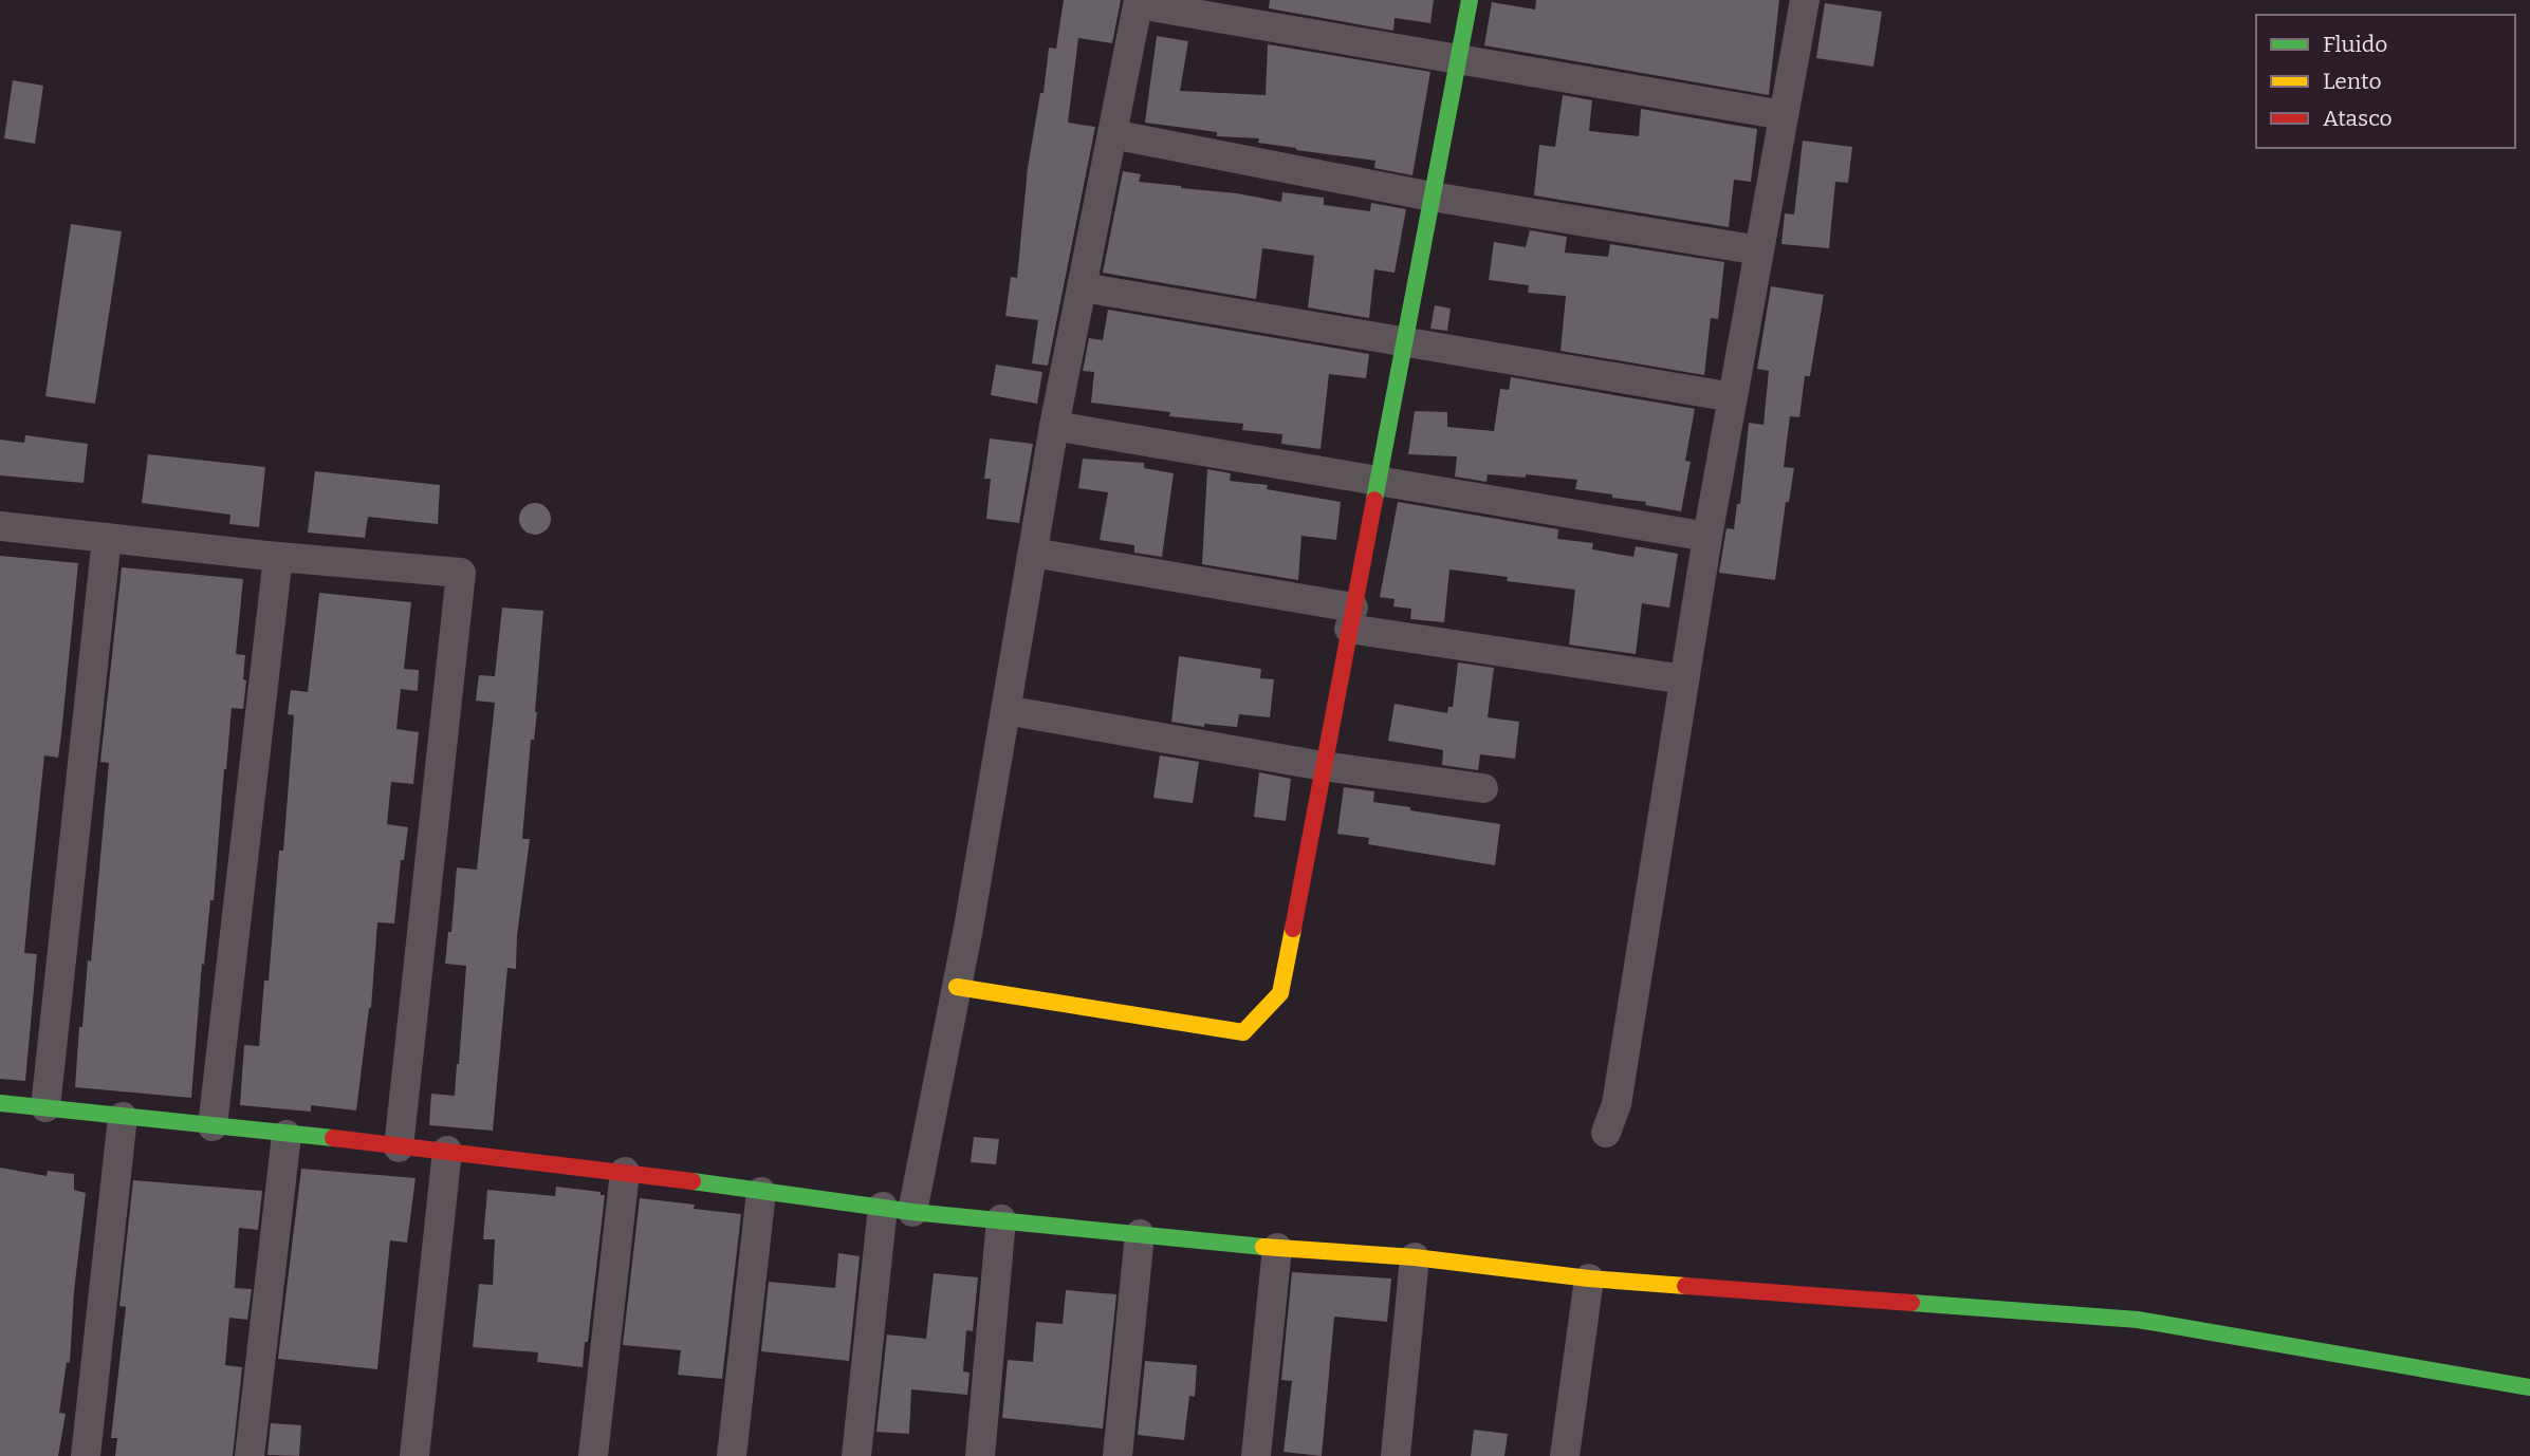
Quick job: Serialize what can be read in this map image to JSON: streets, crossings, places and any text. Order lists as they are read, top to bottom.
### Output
{
  "legend": ["Fluido", "Lento", "Atasco"]
}
